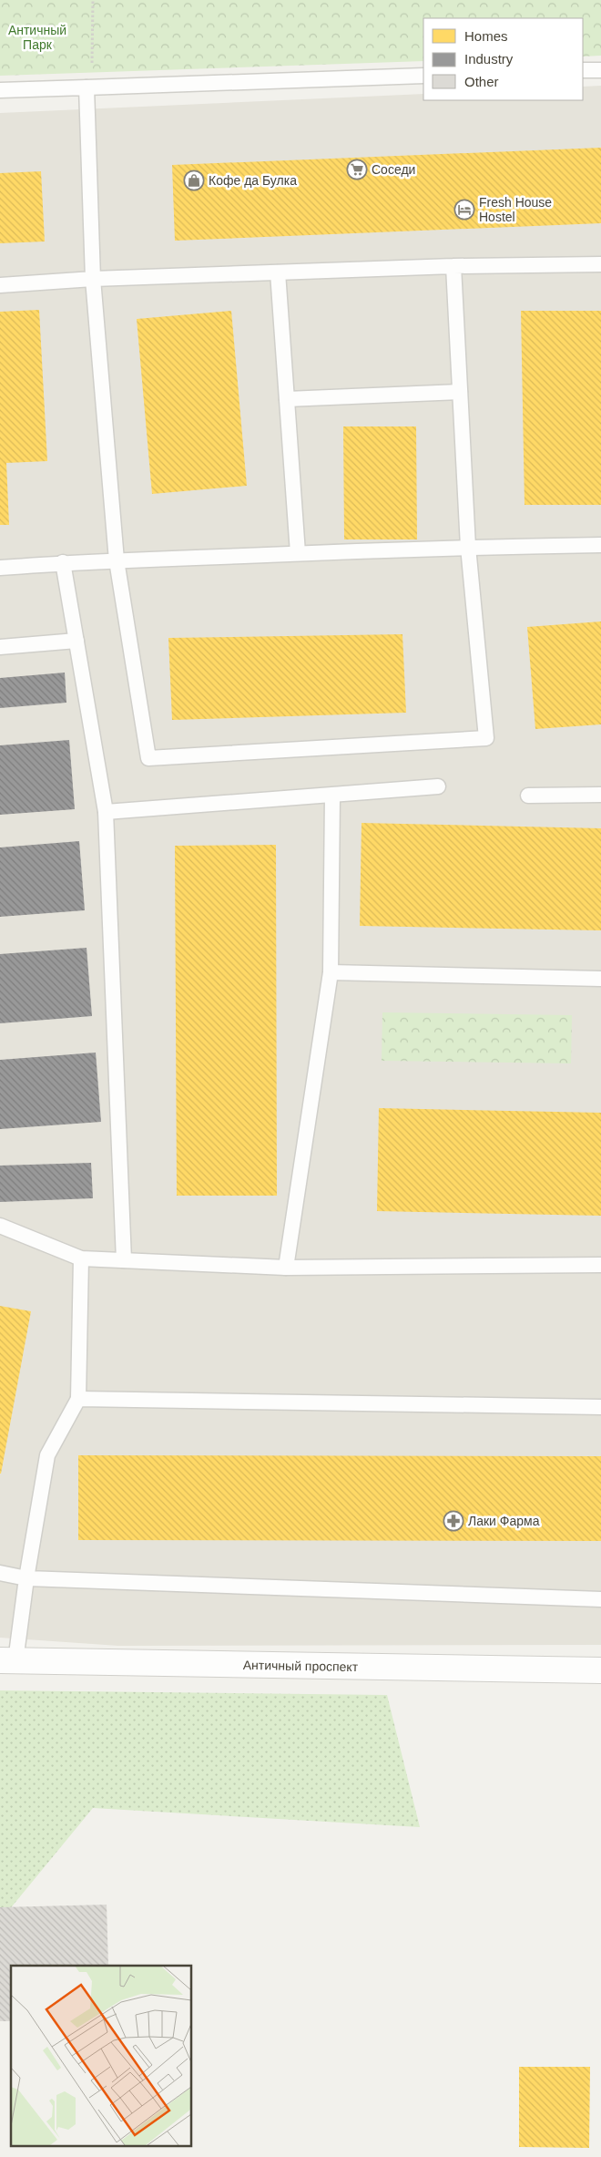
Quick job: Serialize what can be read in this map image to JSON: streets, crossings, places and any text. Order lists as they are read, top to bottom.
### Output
{
  "streets": {
    "street": ["Античный проспект"]
  },
  "parks": ["Античный Парк"],
  "places": {
    "supermarket": ["Соседи"],
    "shop": ["Кофе да Булка"],
    "hotel": ["Fresh House Hostel"],
    "pharmacy": ["Лаки Фарма"]
  },
  "legend": ["Homes", "Industry", "Other"]
}
